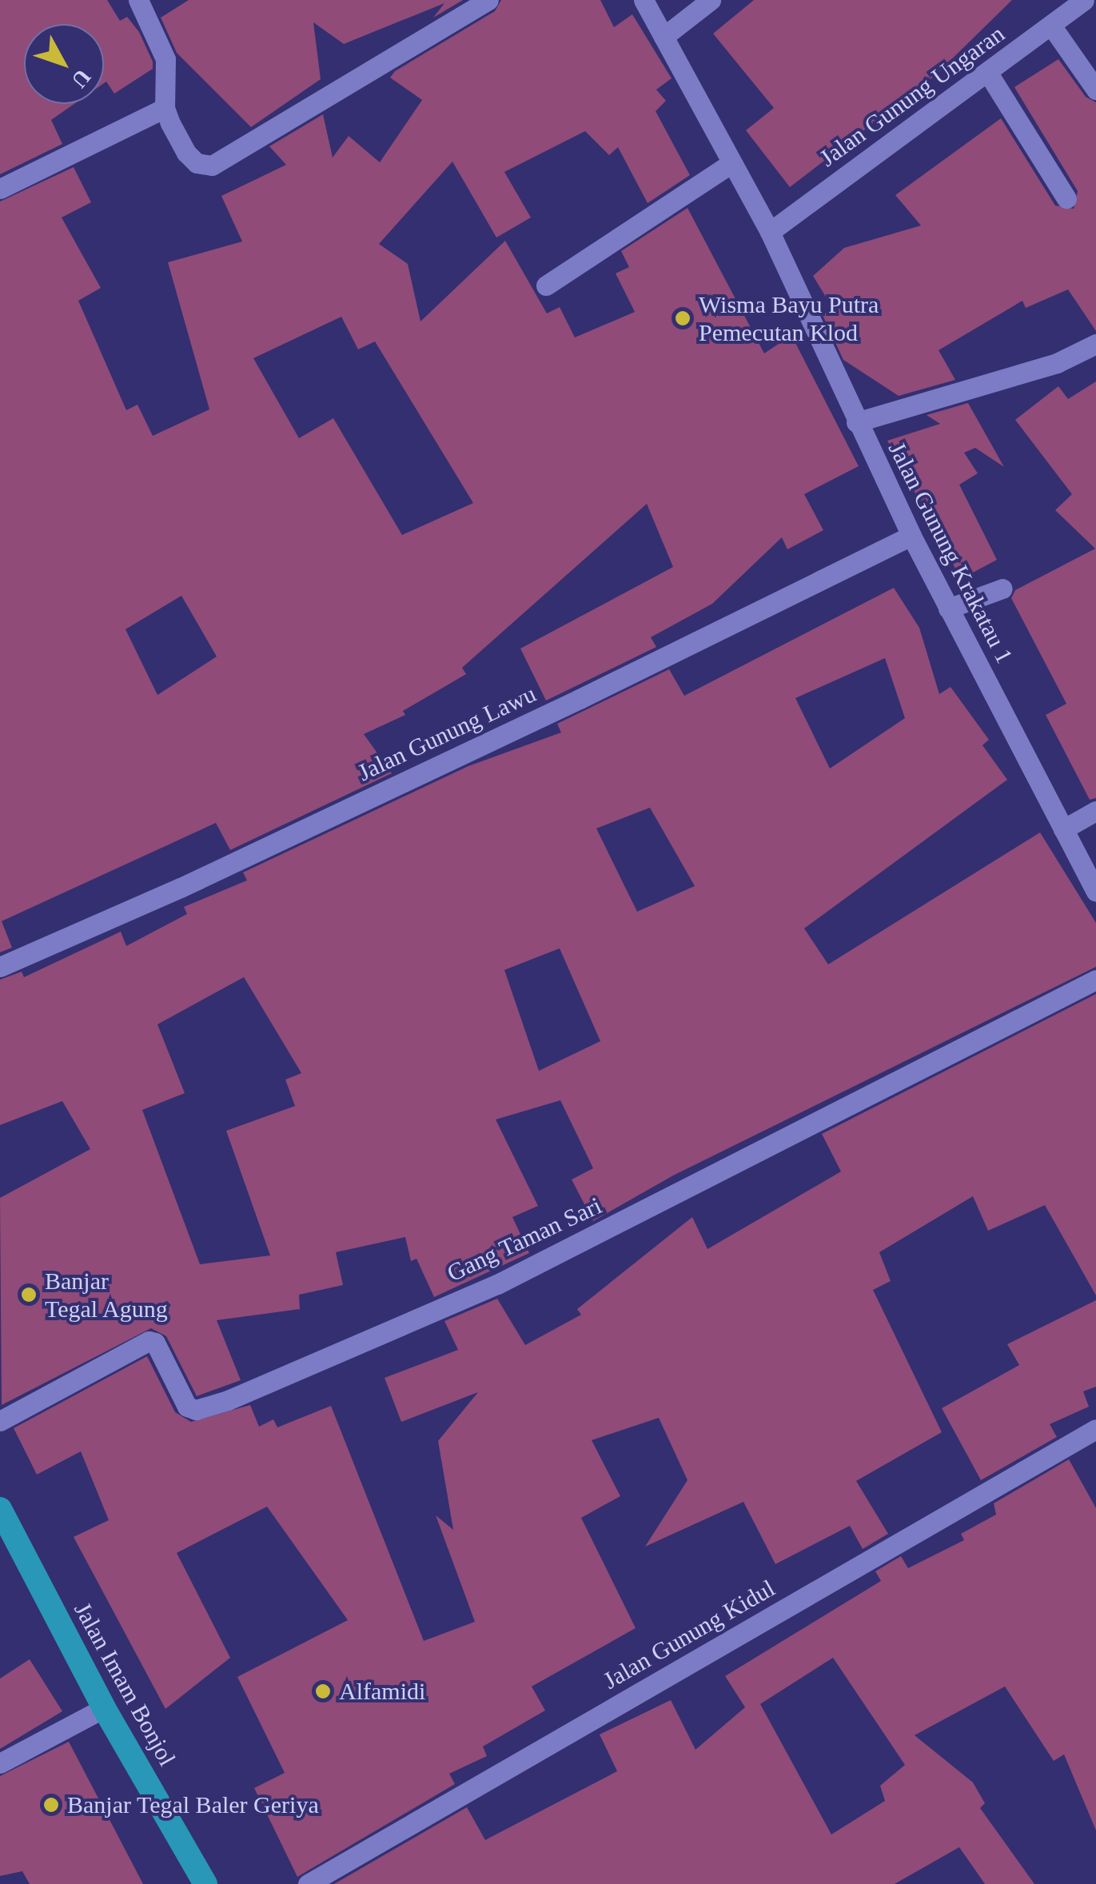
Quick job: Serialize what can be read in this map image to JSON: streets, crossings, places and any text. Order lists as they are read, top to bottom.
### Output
{
  "streets": {
    "highway": ["Jalan Imam Bonjol"],
    "street": [
      "Jalan Gunung Ungaran",
      "Jalan Gunung Krakatau 1",
      "Jalan Gunung Lawu",
      "Gang Taman Sari",
      "Jalan Gunung Kidul"
    ]
  },
  "crossings": [
    ["Jalan Gunung Ungaran", "Jalan Gunung Krakatau 1"],
    ["Jalan Gunung Krakatau 1", "Jalan Gunung Lawu"]
  ],
  "places": [
    "Wisma Bayu Putra Pemecutan Klod",
    "Banjar Tegal Agung",
    "Alfamidi",
    "Banjar Tegal Baler Geriya"
  ],
  "north": "bottom right"
}
